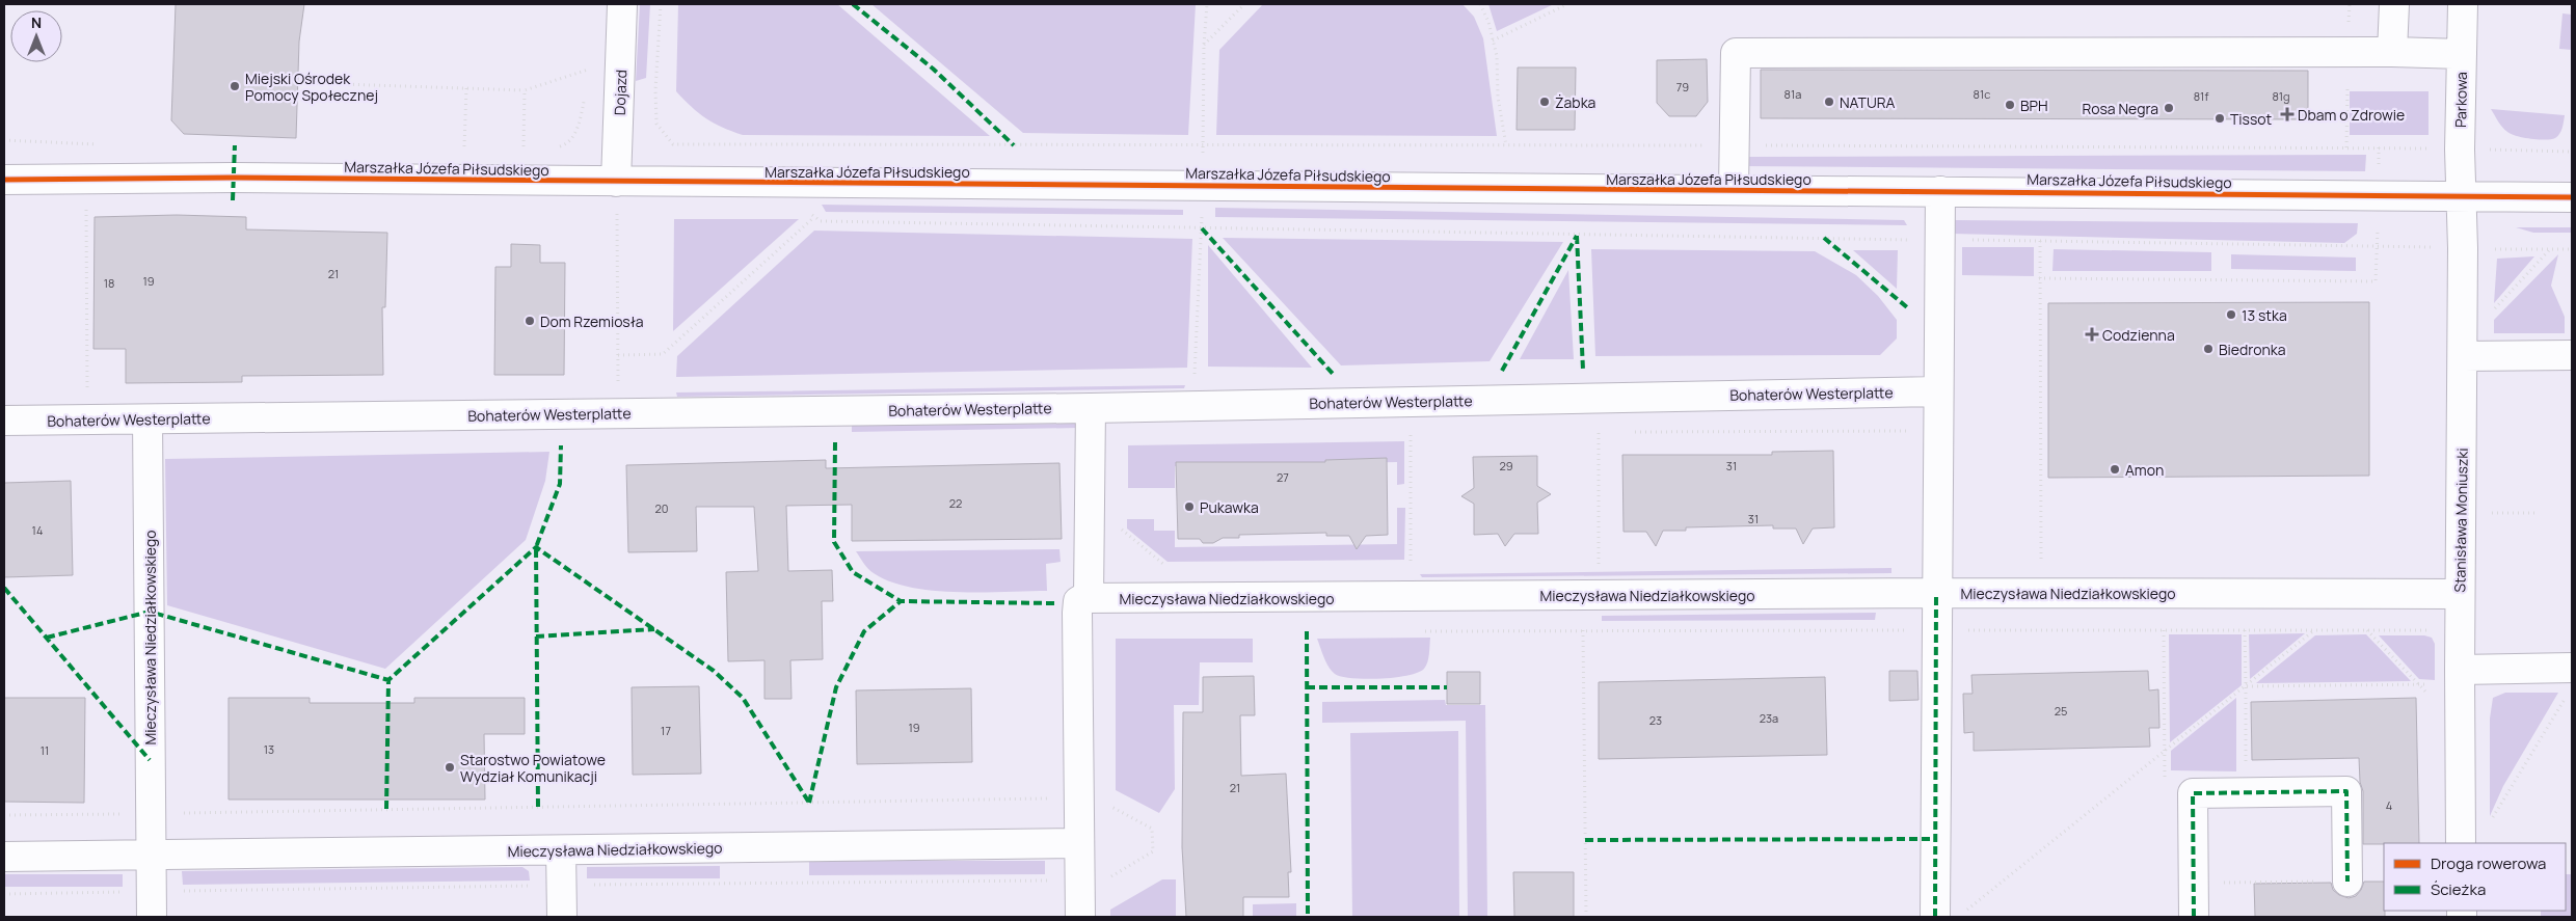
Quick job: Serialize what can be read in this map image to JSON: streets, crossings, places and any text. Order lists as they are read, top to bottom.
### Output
{
  "streets": {
    "street": [
      "Dojazd",
      "Parkowa",
      "Marszałka Józefa Piłsudskiego",
      "Bohaterów Westerplatte",
      "Stanisława Moniuszki",
      "Mieczysława Niedziałkowskiego"
    ]
  },
  "crossings": [
    ["Dojazd", "Marszałka Józefa Piłsudskiego"],
    ["Parkowa", "Marszałka Józefa Piłsudskiego"],
    ["Parkowa", "Stanisława Moniuszki"],
    ["Marszałka Józefa Piłsudskiego", "Stanisława Moniuszki"],
    ["Bohaterów Westerplatte", "Mieczysława Niedziałkowskiego"],
    ["Stanisława Moniuszki", "Mieczysława Niedziałkowskiego"]
  ],
  "places": {
    "other": [
      "Miejski Ośrodek Pomocy Społecznej",
      "Żabka",
      "NATURA",
      "BPH",
      "Rosa Negra",
      "Tissot",
      "13 stka",
      "Dom Rzemiosła",
      "Biedronka",
      "Amon",
      "Pukawka",
      "Starostwo Powiatowe Wydział Komunikacji"
    ],
    "health": ["Dbam o Zdrowie", "Codzienna"]
  },
  "house_numbers": [
    "79",
    "81a",
    "81c",
    "81f",
    "81g",
    "21",
    "19",
    "18",
    "29",
    "31",
    "27",
    "22",
    "20",
    "31",
    "14",
    "25",
    "23a",
    "23",
    "19",
    "17",
    "13",
    "11",
    "21",
    "4"
  ],
  "legend": ["Droga rowerowa", "Ścieżka"],
  "north": "top"
}
